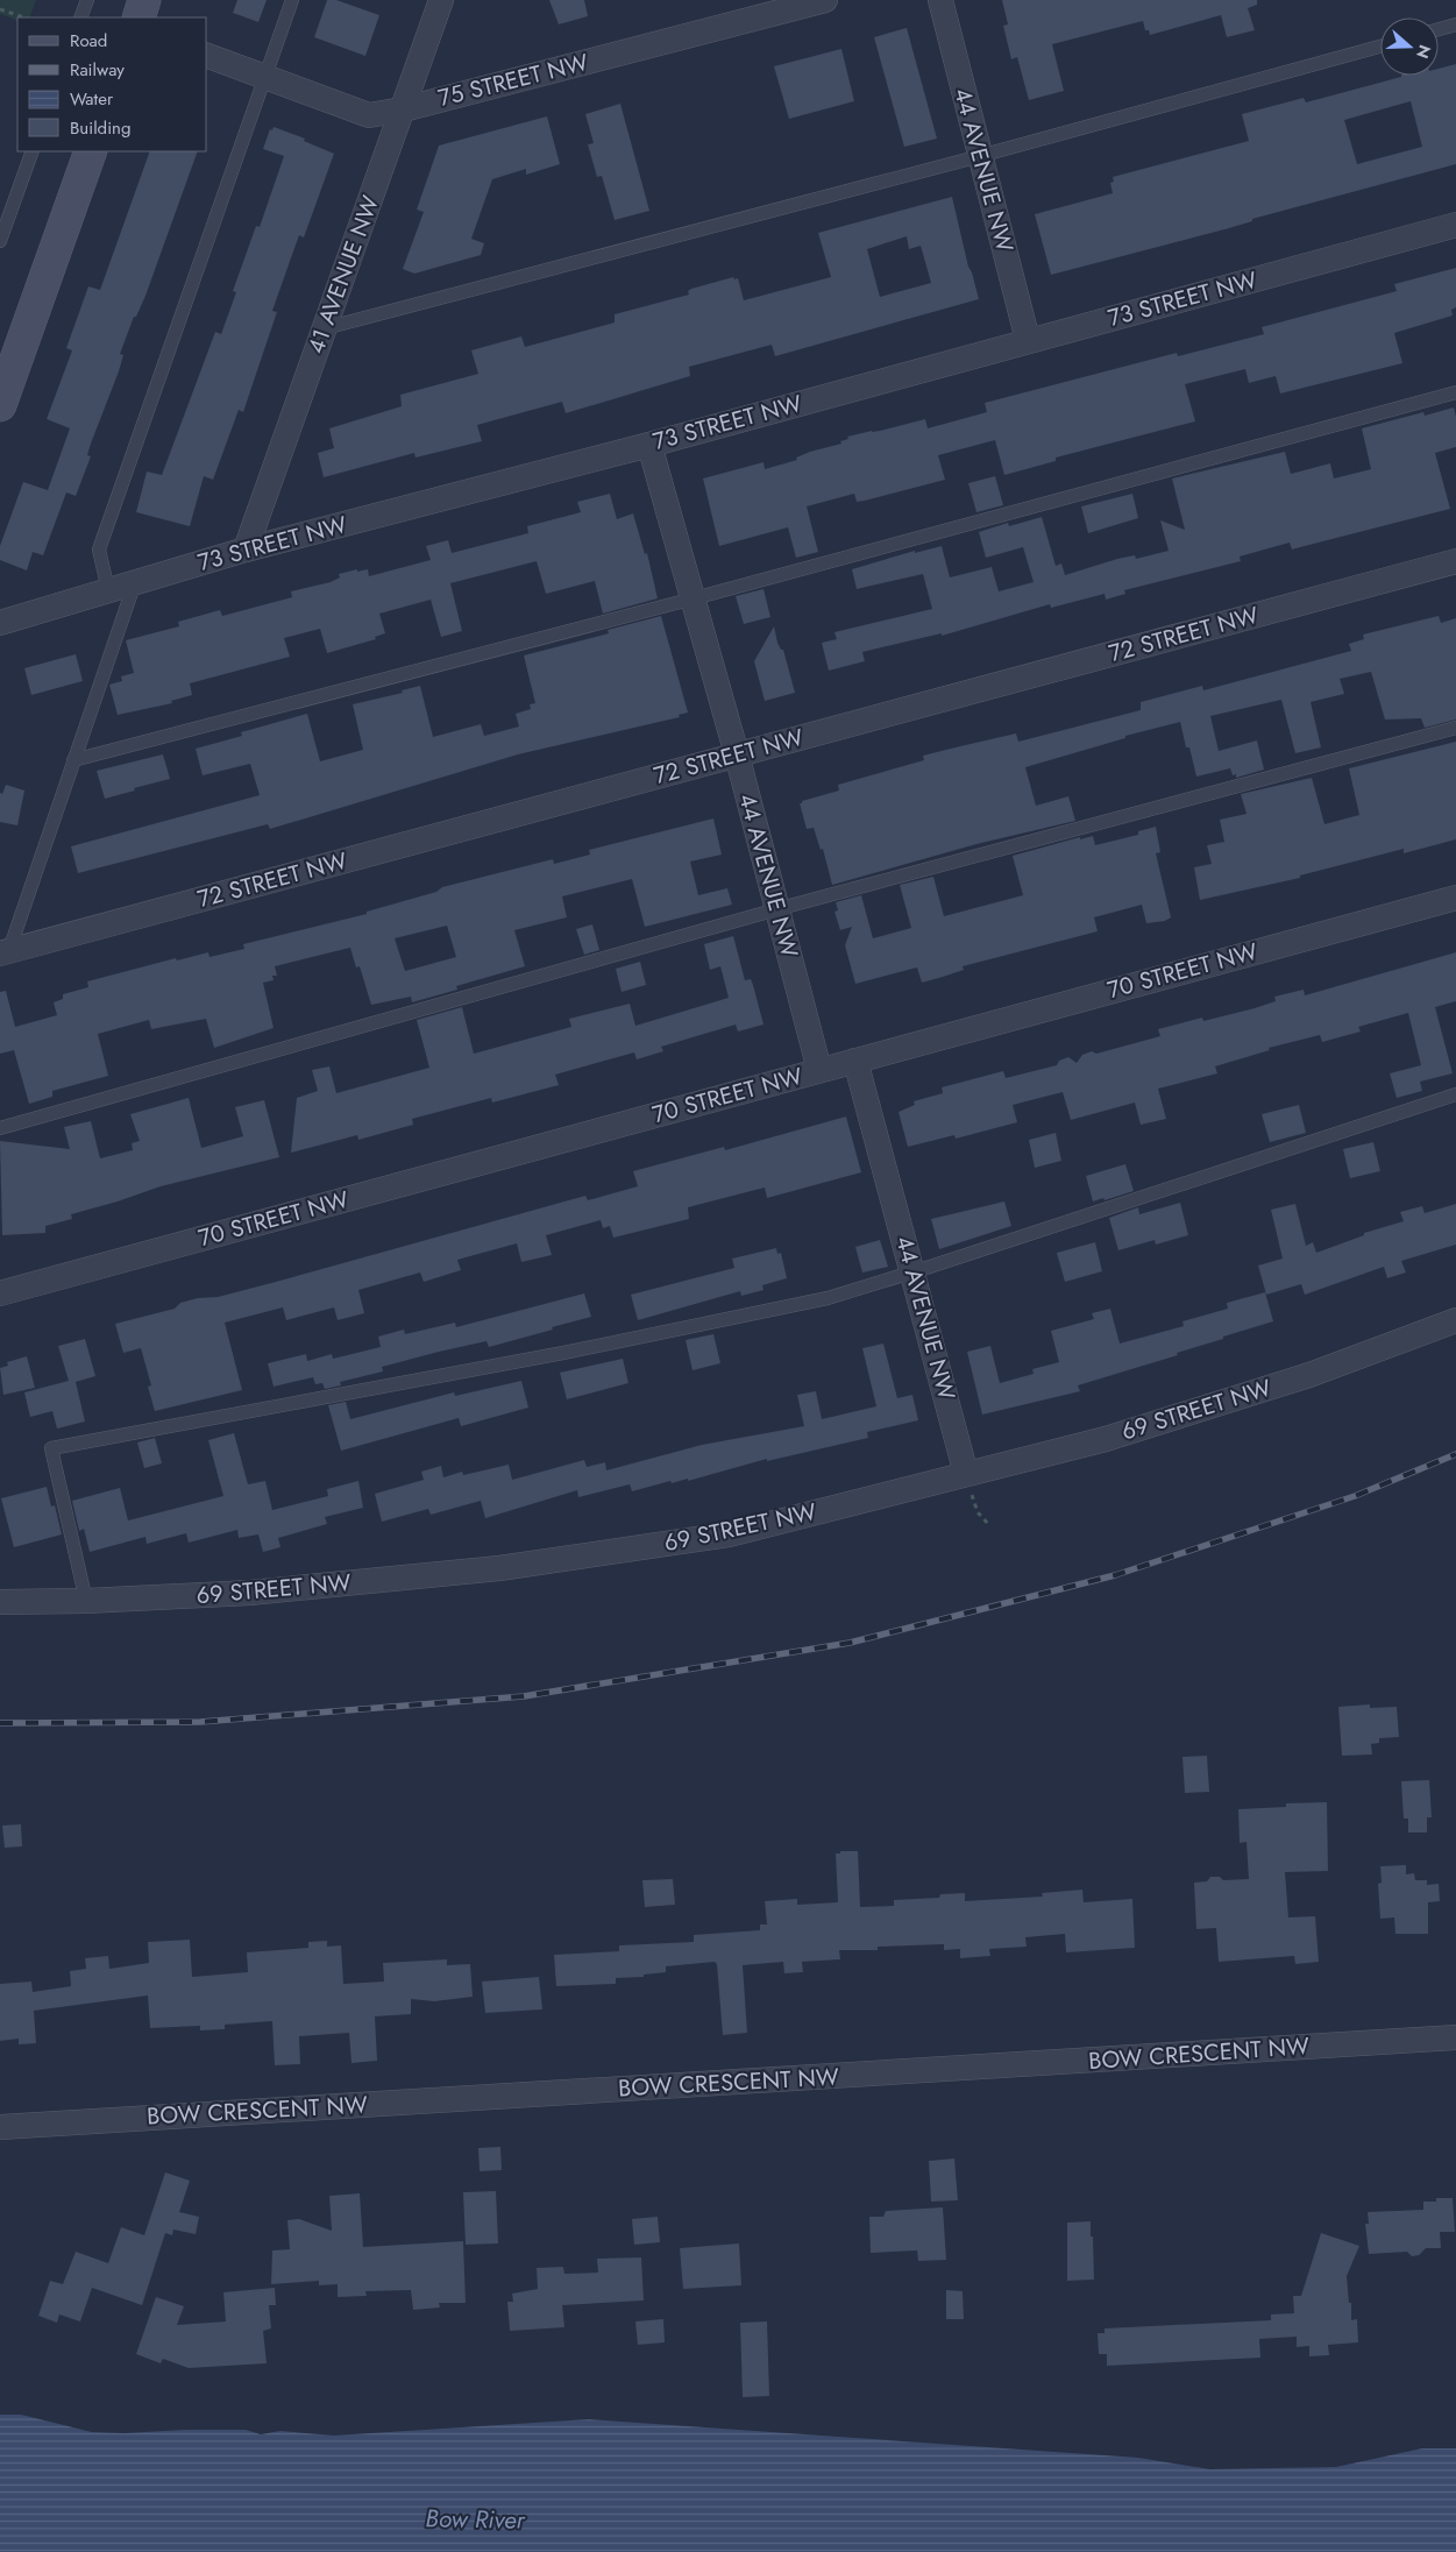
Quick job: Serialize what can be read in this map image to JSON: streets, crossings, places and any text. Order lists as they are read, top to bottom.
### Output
{
  "streets": {
    "street": [
      "75 STREET NW",
      "44 AVENUE NW",
      "41 AVENUE NW",
      "73 STREET NW",
      "72 STREET NW",
      "70 STREET NW",
      "69 STREET NW",
      "BOW CRESCENT NW"
    ]
  },
  "crossings": [
    ["75 STREET NW", "41 AVENUE NW"],
    ["44 AVENUE NW", "73 STREET NW"],
    ["44 AVENUE NW", "72 STREET NW"],
    ["44 AVENUE NW", "70 STREET NW"],
    ["44 AVENUE NW", "69 STREET NW"],
    ["41 AVENUE NW", "73 STREET NW"]
  ],
  "water": ["Bow River"],
  "legend": [
    "Road",
    "Railway",
    "Water",
    "Building"
  ],
  "north": "right"
}
